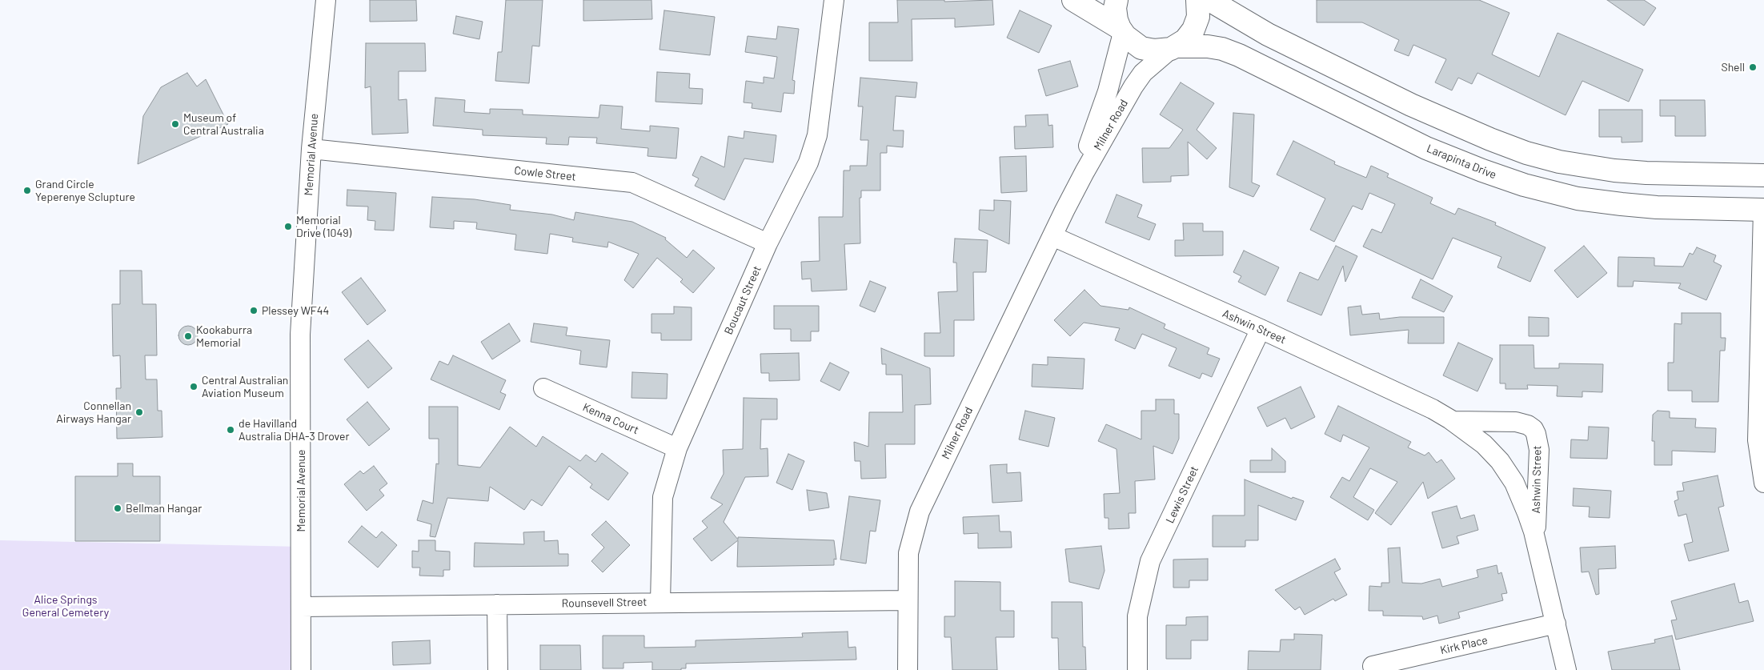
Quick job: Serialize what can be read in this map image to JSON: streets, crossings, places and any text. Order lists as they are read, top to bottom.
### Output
{
  "streets": {
    "main road": ["Larapinta Drive"],
    "street": [
      "Milner Road",
      "Memorial Avenue",
      "Cowle Street",
      "Boucaut Street",
      "Ashwin Street",
      "Kenna Court",
      "Lewis Street",
      "Rounsevell Street",
      "Kirk Place"
    ]
  },
  "crossings": [
    ["Milner Road", "Larapinta Drive"],
    ["Milner Road", "Ashwin Street"],
    ["Milner Road", "Rounsevell Street"],
    ["Memorial Avenue", "Cowle Street"],
    ["Memorial Avenue", "Rounsevell Street"],
    ["Cowle Street", "Boucaut Street"],
    ["Boucaut Street", "Kenna Court"],
    ["Boucaut Street", "Rounsevell Street"],
    ["Ashwin Street", "Lewis Street"],
    ["Ashwin Street", "Kirk Place"]
  ],
  "parks": ["Alice Springs General Cemetery"],
  "places": [
    "Shell",
    "Museum of Central Australia",
    "Grand Circle Yeperenye Sclupture",
    "Memorial Drive (1049)",
    "Plessey WF44",
    "Kookaburra Memorial",
    "Central Australian Aviation Museum",
    "Connellan Airways Hangar",
    "de Havilland Australia DHA-3 Drover",
    "Bellman Hangar"
  ]
}
